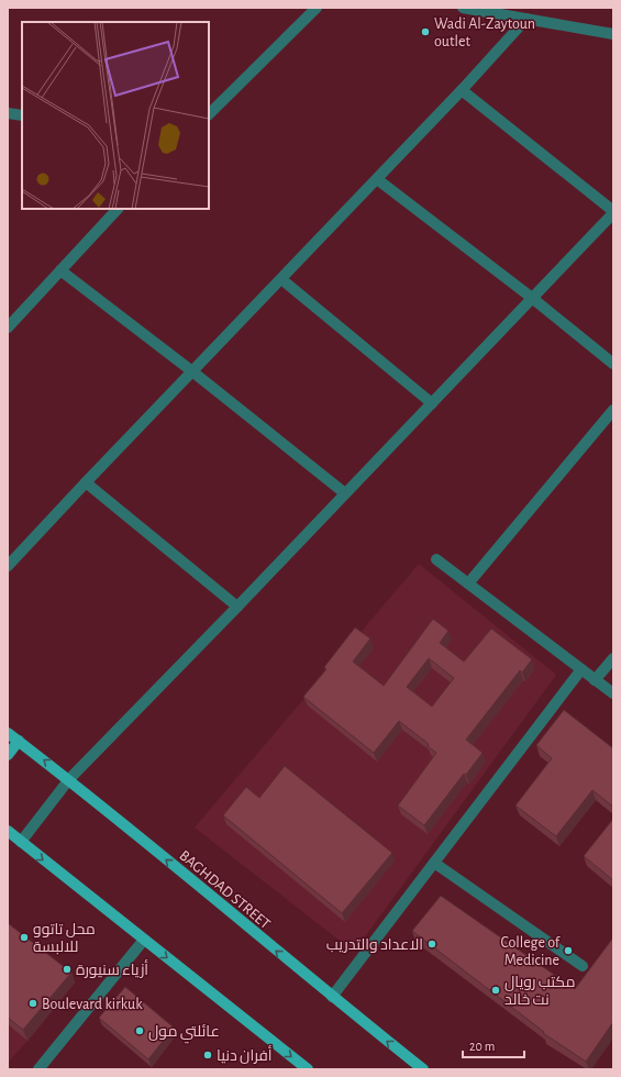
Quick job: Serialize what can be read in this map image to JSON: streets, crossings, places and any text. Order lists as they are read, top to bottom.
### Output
{
  "streets": {
    "main road": ["BAGHDAD STREET"]
  },
  "places": [
    "Wadi Al-Zaytoun outlet",
    "محل تاتوو للالبسة",
    "الاعداد والتدريب",
    "College of Medicine",
    "أزياء سنيورة",
    "مكتب رويال نت خالد",
    "Boulevard kirkuk",
    "عائلتي مول",
    "أفران دنيا"
  ],
  "scale_bar": "20 m"
}
